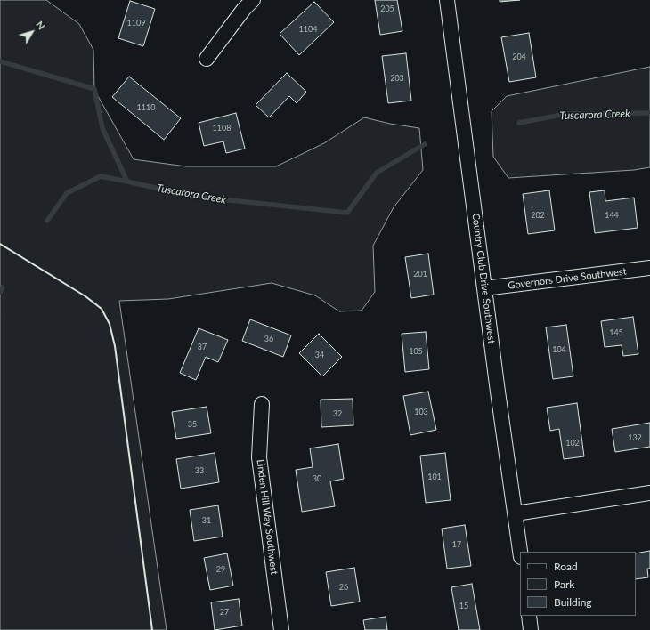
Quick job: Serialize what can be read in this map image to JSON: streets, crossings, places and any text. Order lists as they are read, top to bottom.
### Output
{
  "streets": {
    "street": ["Country Club Drive Southwest", "Governors Drive Southwest", "Linden Hill Way Southwest"]
  },
  "crossings": [
    ["Country Club Drive Southwest", "Governors Drive Southwest"]
  ],
  "water": ["Tuscarora Creek"],
  "house_numbers": [
    "205",
    "1109",
    "1104",
    "204",
    "203",
    "1110",
    "1108",
    "202",
    "144",
    "201",
    "145",
    "36",
    "37",
    "104",
    "105",
    "34",
    "103",
    "32",
    "35",
    "132",
    "102",
    "33",
    "101",
    "30",
    "31",
    "17",
    "29",
    "26",
    "15",
    "27"
  ],
  "legend": ["Road", "Park", "Building"],
  "north": "top right"
}
